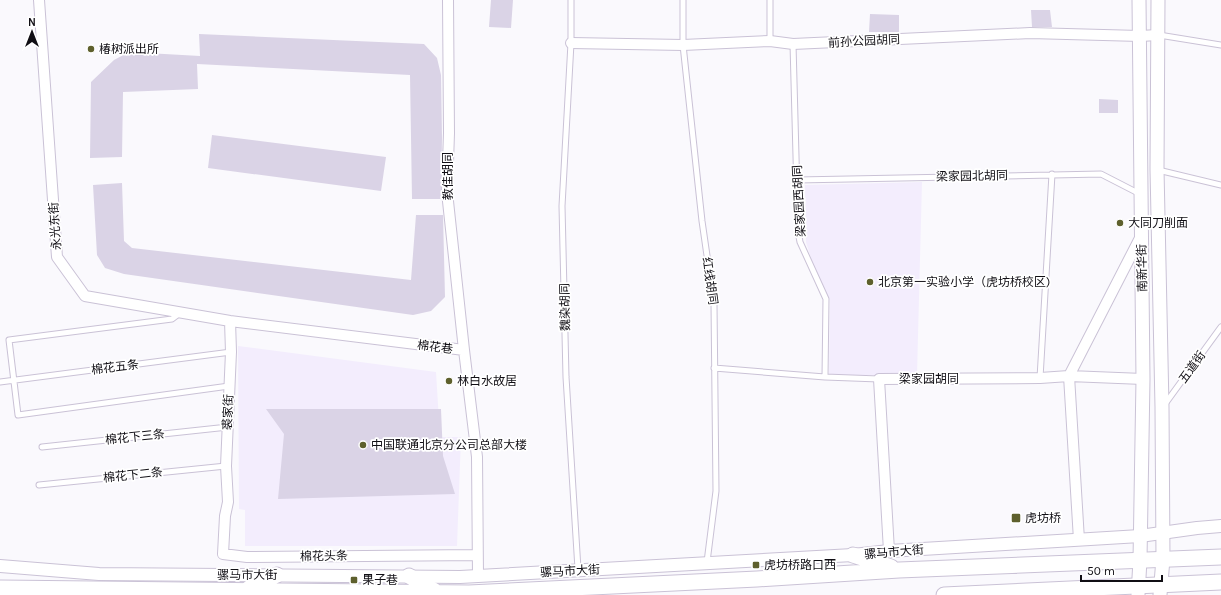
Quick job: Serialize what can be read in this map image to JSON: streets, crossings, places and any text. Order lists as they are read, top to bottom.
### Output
{
  "streets": {
    "main road": ["南新华街", "骡马市大街"],
    "street": [
      "前孙公园胡同",
      "教佳胡同",
      "永光东街",
      "棉花巷",
      "梁家园胡同",
      "裘家街",
      "棉花头条"
    ],
    "lane": [
      "梁家园北胡同",
      "梁家园西胡同",
      "红线胡同",
      "魏染胡同",
      "棉花五条",
      "五道街",
      "棉花下三条",
      "棉花下二条"
    ]
  },
  "crossings": [
    ["前孙公园胡同", "梁家园西胡同"],
    ["前孙公园胡同", "南新华街"],
    ["前孙公园胡同", "红线胡同"],
    ["前孙公园胡同", "魏染胡同"],
    ["教佳胡同", "棉花巷"],
    ["梁家园北胡同", "梁家园西胡同"],
    ["梁家园北胡同", "南新华街"],
    ["梁家园西胡同", "梁家园胡同"],
    ["永光东街", "棉花巷"],
    ["永光东街", "裘家街"],
    ["南新华街", "五道街"],
    ["南新华街", "梁家园胡同"],
    ["南新华街", "骡马市大街"],
    ["红线胡同", "梁家园胡同"],
    ["红线胡同", "骡马市大街"],
    ["魏染胡同", "骡马市大街"],
    ["棉花巷", "裘家街"],
    ["棉花巷", "骡马市大街"],
    ["棉花巷", "棉花头条"],
    ["棉花五条", "裘家街"],
    ["裘家街", "棉花下三条"],
    ["裘家街", "棉花下二条"],
    ["裘家街", "棉花头条"]
  ],
  "places": {
    "other": [
      "椿树派出所",
      "大同刀削面",
      "北京第一实验小学（虎坊桥校区)",
      "林白水故居",
      "中国联通北京分公司总部大楼"
    ],
    "transit": ["虎坊桥", "虎坊桥路口西", "果子巷"]
  },
  "scale_bar": "50 m",
  "north": "top"
}
